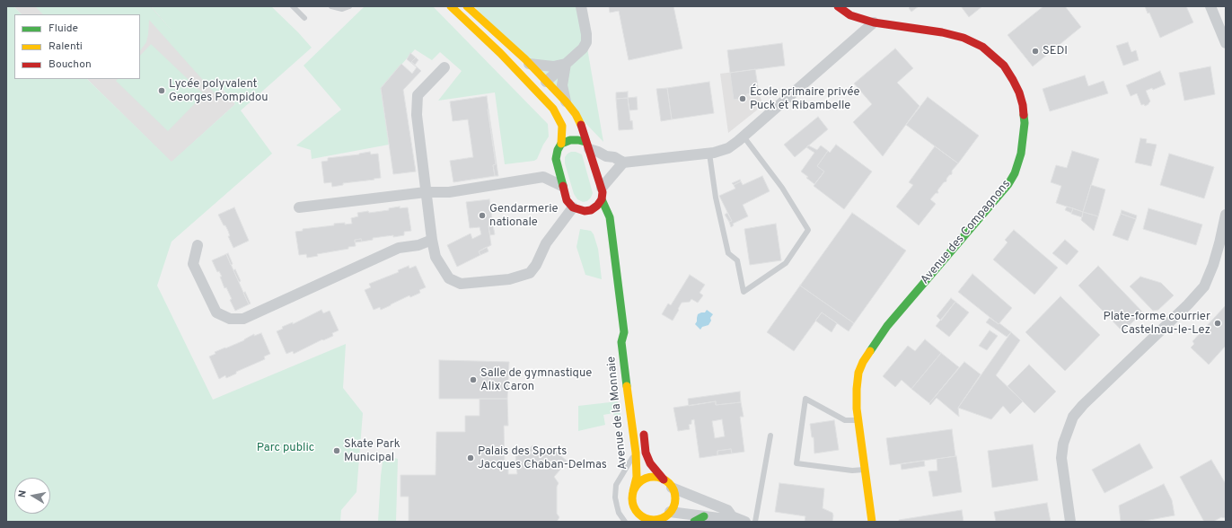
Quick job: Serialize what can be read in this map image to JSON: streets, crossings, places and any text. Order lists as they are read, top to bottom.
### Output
{
  "streets": {
    "street": ["Avenue des Compagnons", "Avenue de la Monnaie"]
  },
  "parks": ["Parc public"],
  "places": [
    "SEDI",
    "Lycée polyvalent Georges Pompidou",
    "École primaire privée Puck et Ribambelle",
    "Gendarmerie nationale",
    "Plate-forme courrier Castelnau-le-Lez",
    "Salle de gymnastique Alix Caron",
    "Skate Park Municipal",
    "Palais des Sports Jacques Chaban-Delmas"
  ],
  "legend": ["Fluide", "Ralenti", "Bouchon"],
  "north": "left"
}
